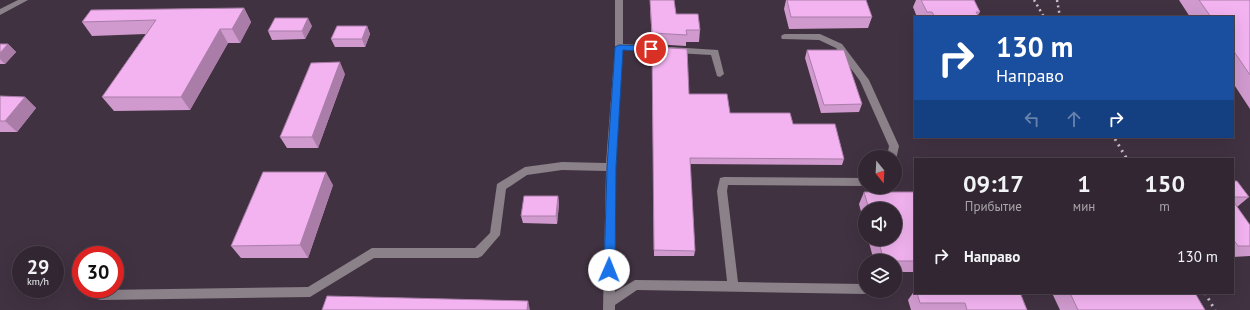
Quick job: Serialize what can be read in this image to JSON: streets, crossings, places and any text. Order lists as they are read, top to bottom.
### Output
{
  "north": "bottom",
  "page": {
    "turn": ["130 m", "Направо"],
    "eta": [
      "09:17",
      "Прибытие",
      "1",
      "мин",
      "150",
      "m"
    ],
    "list": [
      {
        "name": "Направо",
        "value": "130 m"
      }
    ],
    "speed": "29 km/h",
    "limit": "30"
  }
}
